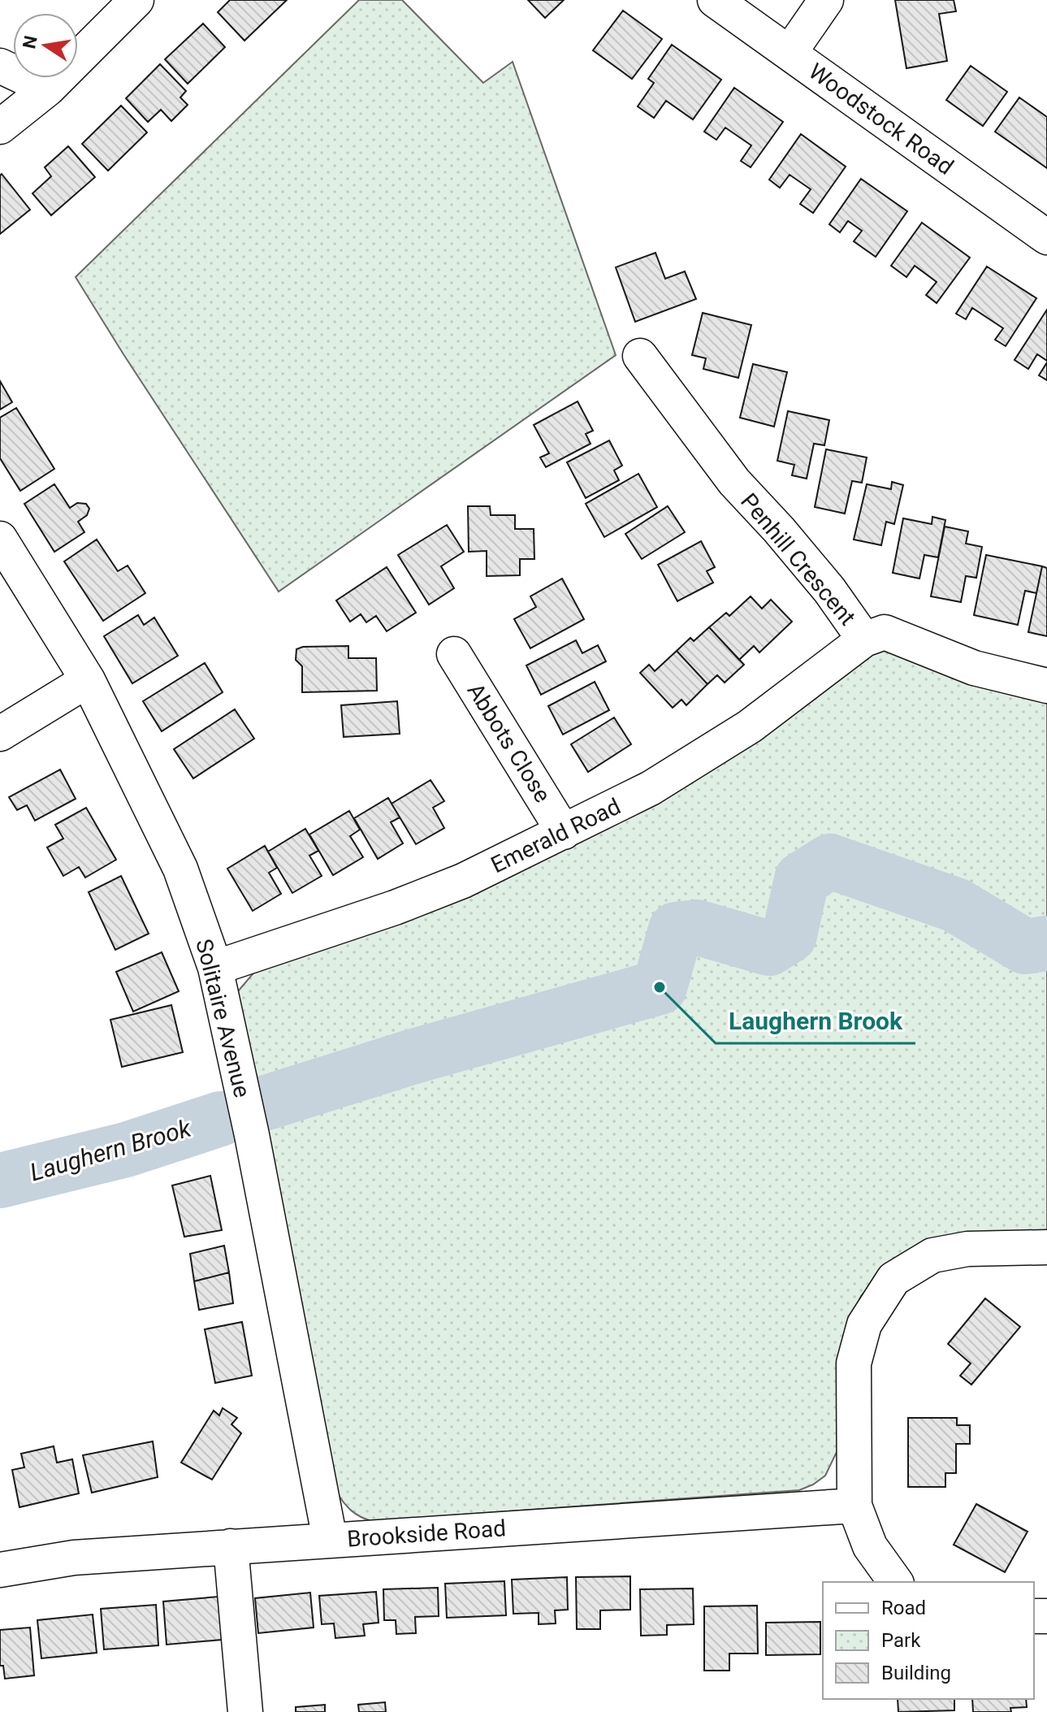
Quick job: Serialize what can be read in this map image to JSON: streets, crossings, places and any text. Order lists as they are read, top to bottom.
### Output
{
  "streets": {
    "street": [
      "Woodstock Road",
      "Penhill Crescent",
      "Abbots Close",
      "Emerald Road",
      "Solitaire Avenue",
      "Brookside Road"
    ]
  },
  "crossings": [
    ["Penhill Crescent", "Emerald Road"],
    ["Abbots Close", "Emerald Road"],
    ["Emerald Road", "Solitaire Avenue"],
    ["Solitaire Avenue", "Brookside Road"]
  ],
  "water": ["Laughern Brook"],
  "places": ["Laughern Brook"],
  "legend": ["Road", "Park", "Building"],
  "north": "left"
}
